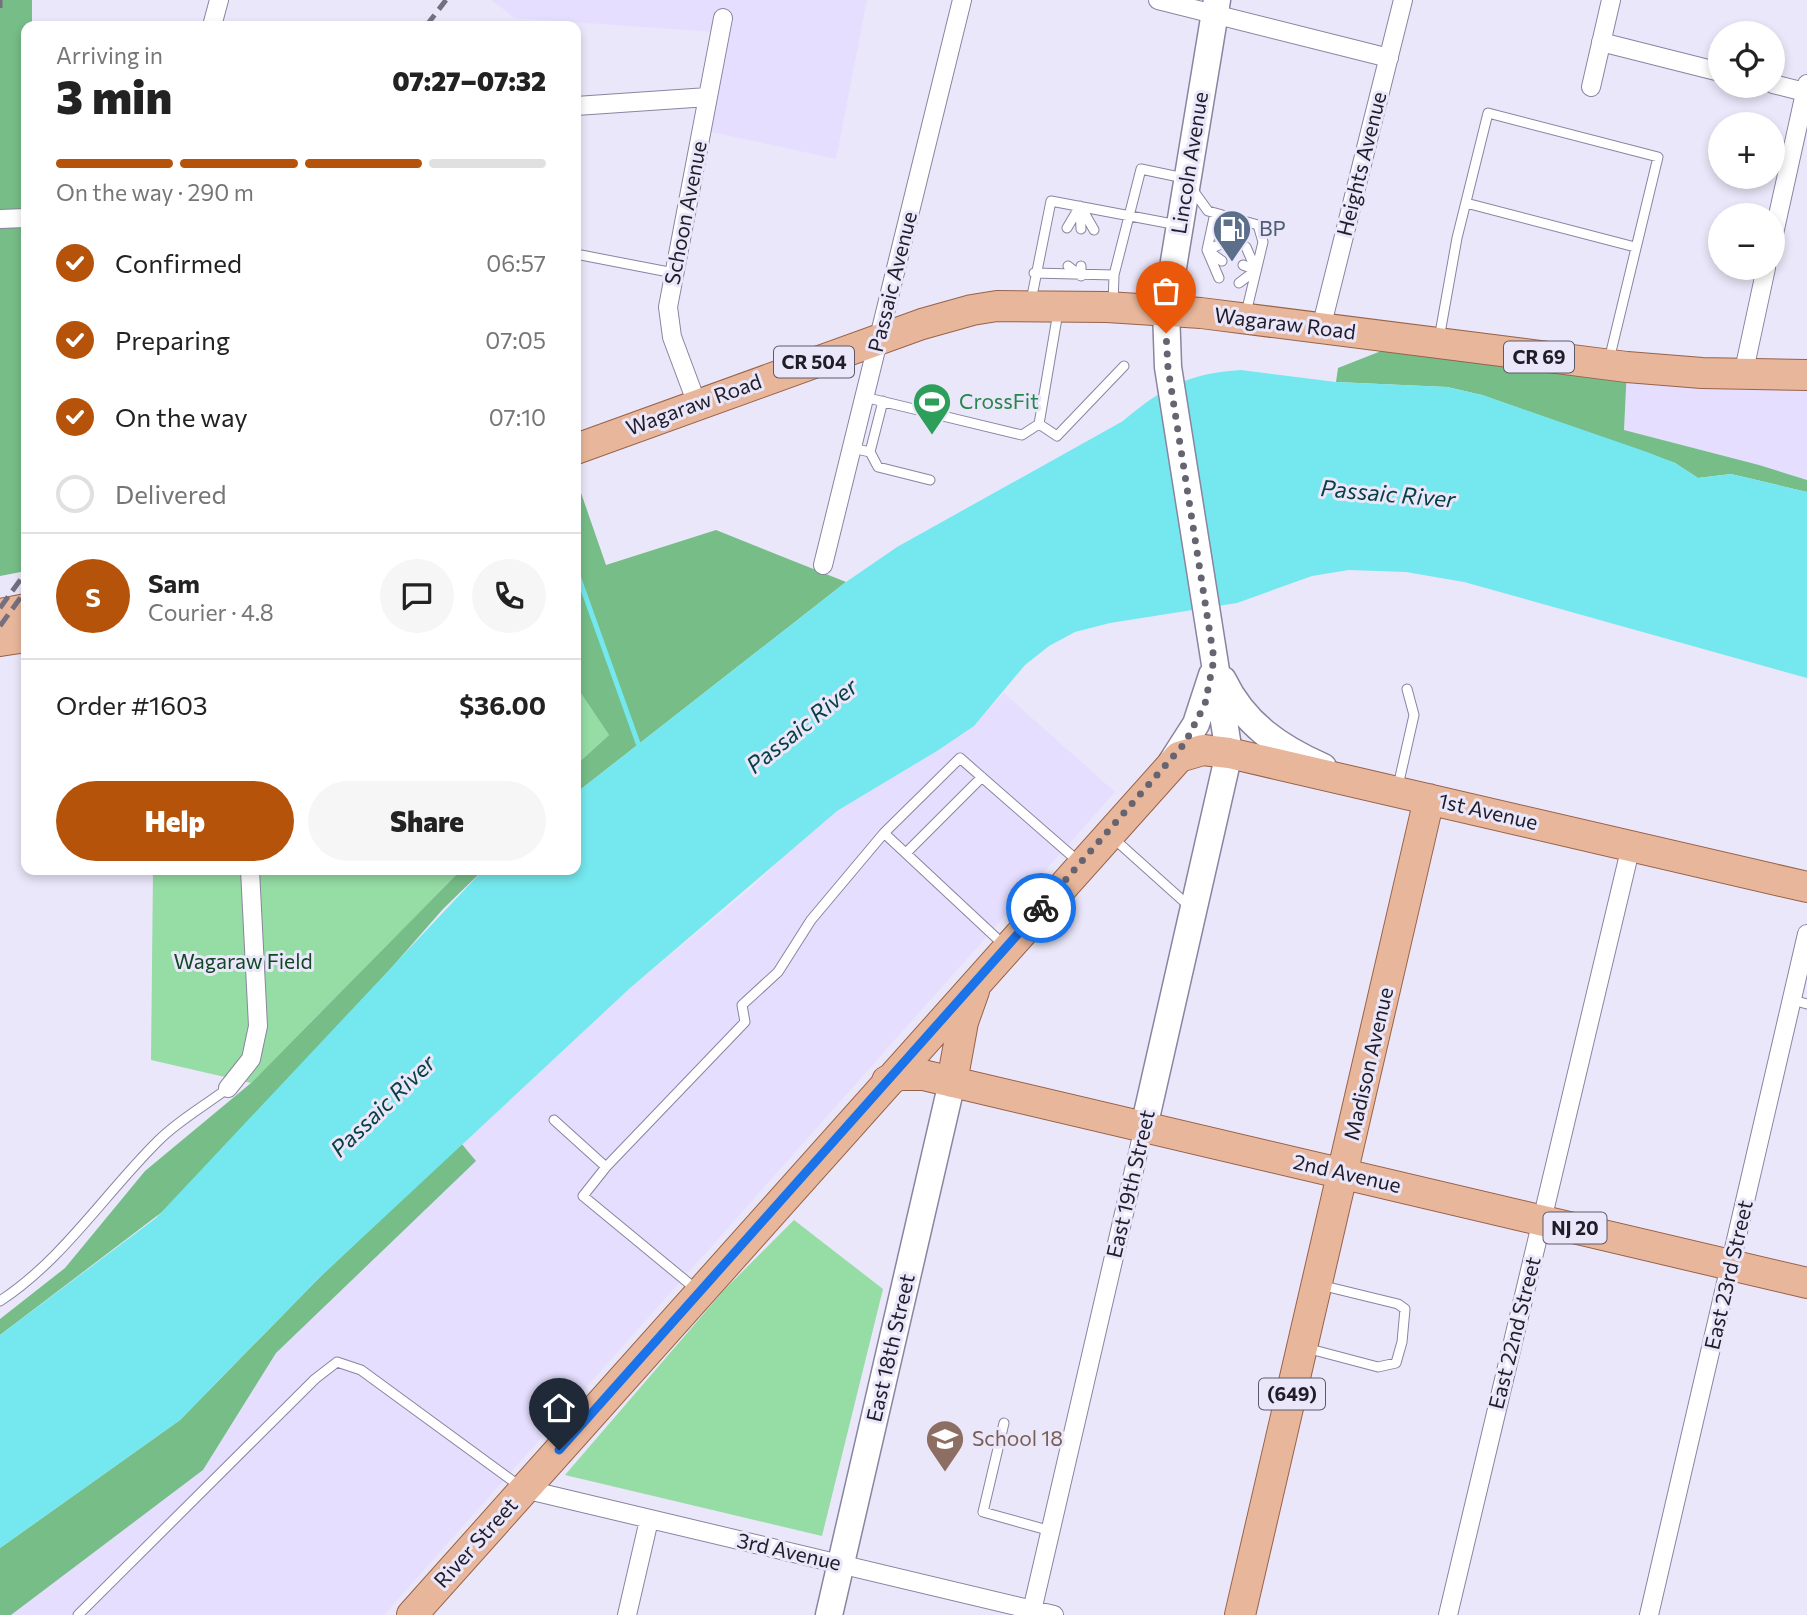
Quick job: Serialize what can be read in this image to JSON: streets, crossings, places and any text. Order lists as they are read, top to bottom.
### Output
{
  "streets": {
    "main road": [
      "Lincoln Avenue",
      "Wagaraw Road",
      "CR 69",
      "CR 504",
      "1st Avenue",
      "Madison Avenue",
      "2nd Avenue",
      "East 19th Street",
      "NJ 20",
      "East 18th Street",
      "(649)",
      "River Street"
    ],
    "street": [
      "Heights Avenue",
      "Schoon Avenue",
      "Passaic Avenue",
      "East 23rd Street",
      "East 22nd Street",
      "3rd Avenue"
    ]
  },
  "crossings": [
    ["Lincoln Avenue", "Wagaraw Road"],
    ["Lincoln Avenue", "1st Avenue"],
    ["Lincoln Avenue", "East 19th Street"],
    ["Lincoln Avenue", "River Street"],
    ["Heights Avenue", "Wagaraw Road"],
    ["Schoon Avenue", "Wagaraw Road"],
    ["Passaic Avenue", "Wagaraw Road"],
    ["1st Avenue", "Madison Avenue"],
    ["1st Avenue", "East 19th Street"],
    ["1st Avenue", "East 22nd Street"],
    ["1st Avenue", "River Street"],
    ["Madison Avenue", "2nd Avenue"],
    ["2nd Avenue", "East 19th Street"],
    ["2nd Avenue", "East 23rd Street"],
    ["2nd Avenue", "East 22nd Street"],
    ["2nd Avenue", "East 18th Street"],
    ["2nd Avenue", "River Street"],
    ["East 19th Street", "3rd Avenue"],
    ["East 18th Street", "River Street"],
    ["East 18th Street", "3rd Avenue"],
    ["River Street", "3rd Avenue"]
  ],
  "water": ["Passaic River"],
  "parks": ["Wagaraw Field"],
  "places": {
    "fuel station": ["BP"],
    "sports": ["CrossFit"],
    "school or university": ["School 18"]
  },
  "page": {
    "map_buttons": ["+", "−"],
    "heading": ["3 min", "Arriving in", "07:27–07:32"],
    "panel": [
      "Sam",
      "Courier · 4.8",
      "Order #1603",
      "$36.00"
    ],
    "bar": "On the way · 290 m",
    "list": [
      ["Confirmed", "06:57"],
      ["Preparing", "07:05"],
      ["On the way", "07:10"],
      "Delivered"
    ],
    "round": "S",
    "buttons": ["Help", "Share"]
  }
}
